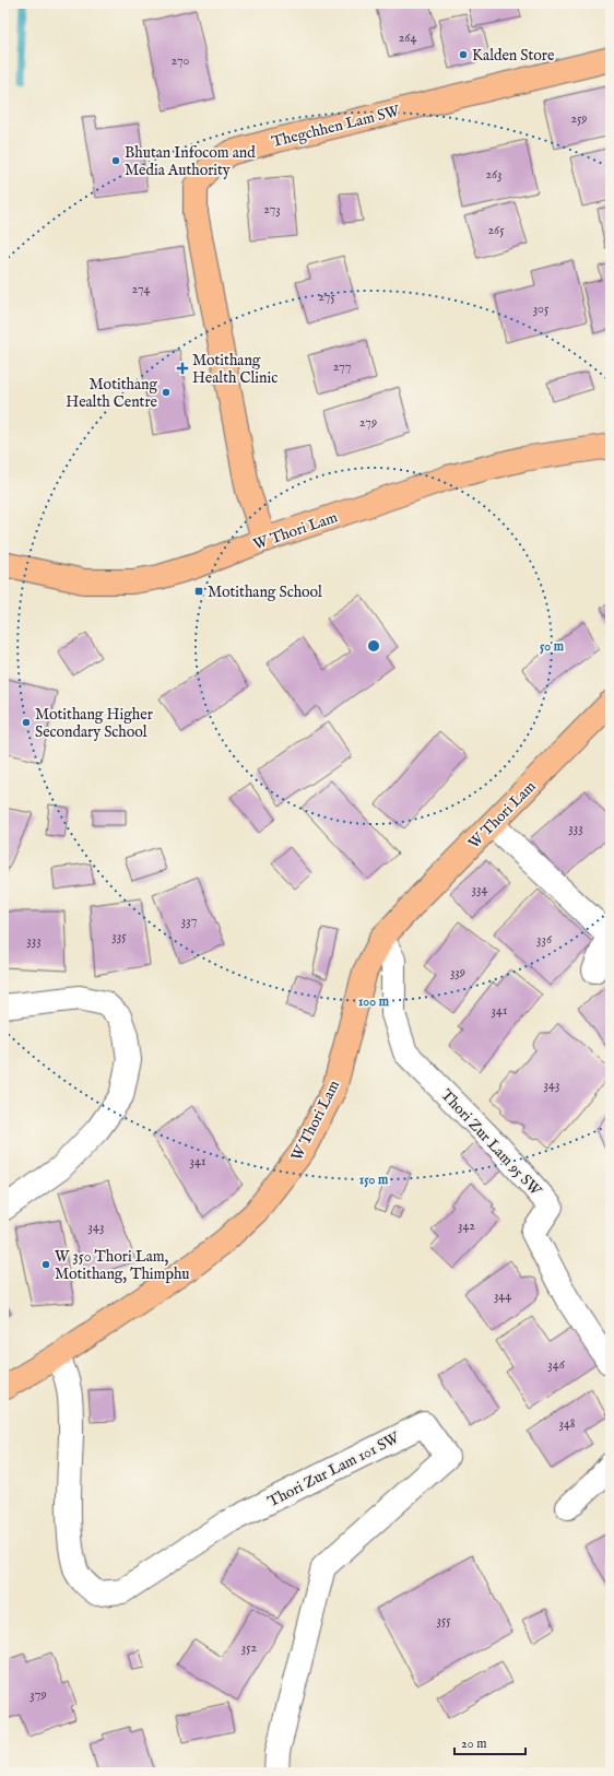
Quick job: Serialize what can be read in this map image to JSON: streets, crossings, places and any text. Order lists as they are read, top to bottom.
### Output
{
  "streets": {
    "main road": ["Thegchhen Lam SW", "W Thori Lam"],
    "street": ["Thori Zur Lam 95 SW", "Thori Zur Lam 101 SW"]
  },
  "crossings": [
    ["Thegchhen Lam SW", "W Thori Lam"],
    ["W Thori Lam", "Thori Zur Lam 95 SW"],
    ["W Thori Lam", "Thori Zur Lam 101 SW"]
  ],
  "places": {
    "other": [
      "Kalden Store",
      "Bhutan Infocom and Media Authority",
      "Motithang Health Centre",
      "Motithang Higher Secondary School",
      "W 350 Thori Lam, Motithang, Thimphu"
    ],
    "health": ["Motithang Health Clinic"],
    "transit": ["Motithang School"]
  },
  "house_numbers": [
    "264",
    "270",
    "259",
    "263",
    "273",
    "265",
    "274",
    "275",
    "305",
    "277",
    "279",
    "333",
    "334",
    "337",
    "335",
    "336",
    "333",
    "339",
    "341",
    "343",
    "341",
    "342",
    "343",
    "344",
    "346",
    "348",
    "355",
    "352",
    "379"
  ],
  "scale_bar": "20 m",
  "rings": ["50 m", "100 m", "150 m"]
}
